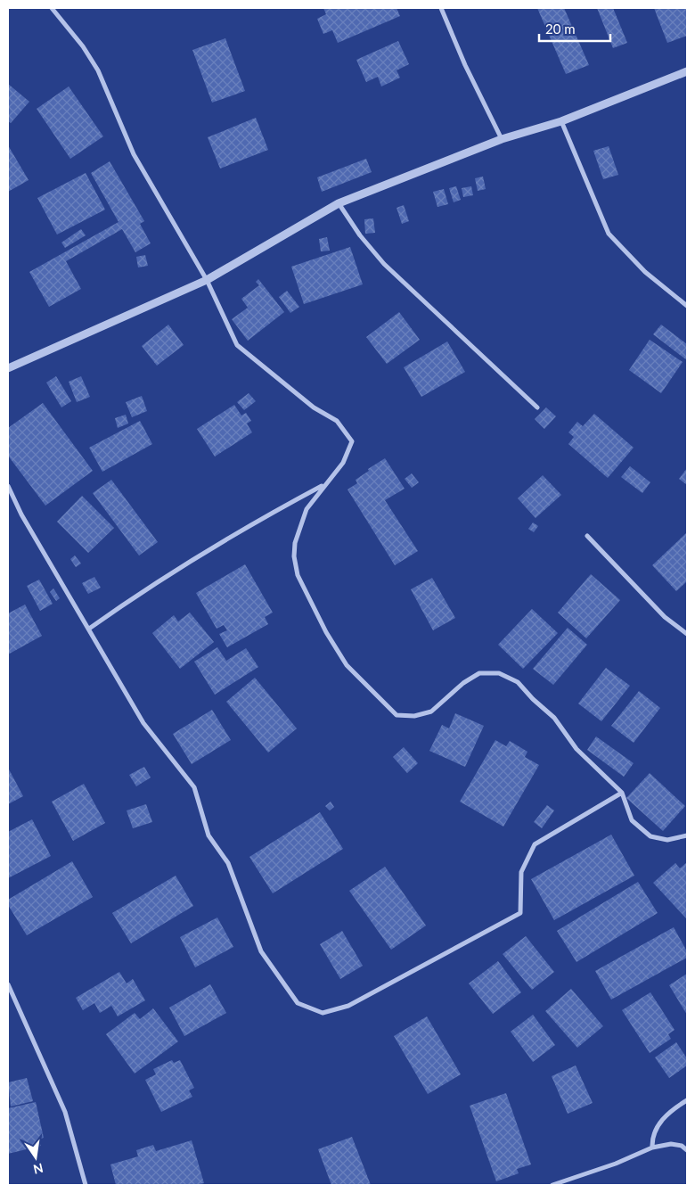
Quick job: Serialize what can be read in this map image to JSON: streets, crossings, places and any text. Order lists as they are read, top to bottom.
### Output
{
  "scale_bar": "20 m",
  "north": "bottom"
}
